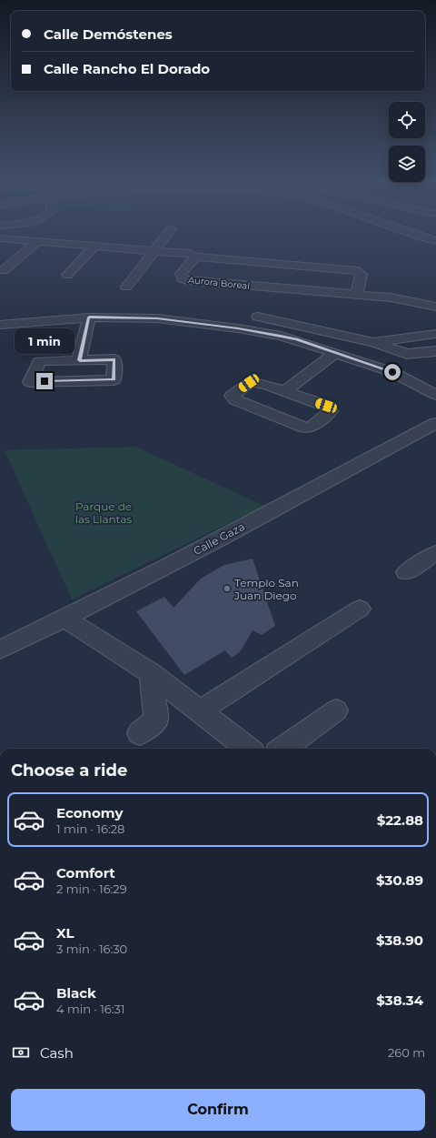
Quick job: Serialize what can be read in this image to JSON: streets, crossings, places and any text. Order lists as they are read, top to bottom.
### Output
{
  "streets": {
    "street": ["Aurora Boreal", "Calle Gaza"]
  },
  "parks": ["Parque de las Llantas"],
  "places": ["Templo San Juan Diego"],
  "page": {
    "banner": ["Calle Demóstenes", "Calle Rancho El Dorado"],
    "bubble": "1 min",
    "heading": "Choose a ride",
    "list": [
      {
        "name": "Economy",
        "note": "1 min · 16:28",
        "value": "$22.88"
      },
      {
        "name": "Comfort",
        "note": "2 min · 16:29",
        "value": "$30.89"
      },
      {
        "name": "XL",
        "note": "3 min · 16:30",
        "value": "$38.90"
      },
      {
        "name": "Black",
        "note": "4 min · 16:31",
        "value": "$38.34"
      }
    ],
    "pay": ["Cash", "260 m"],
    "buttons": "Confirm"
  }
}
